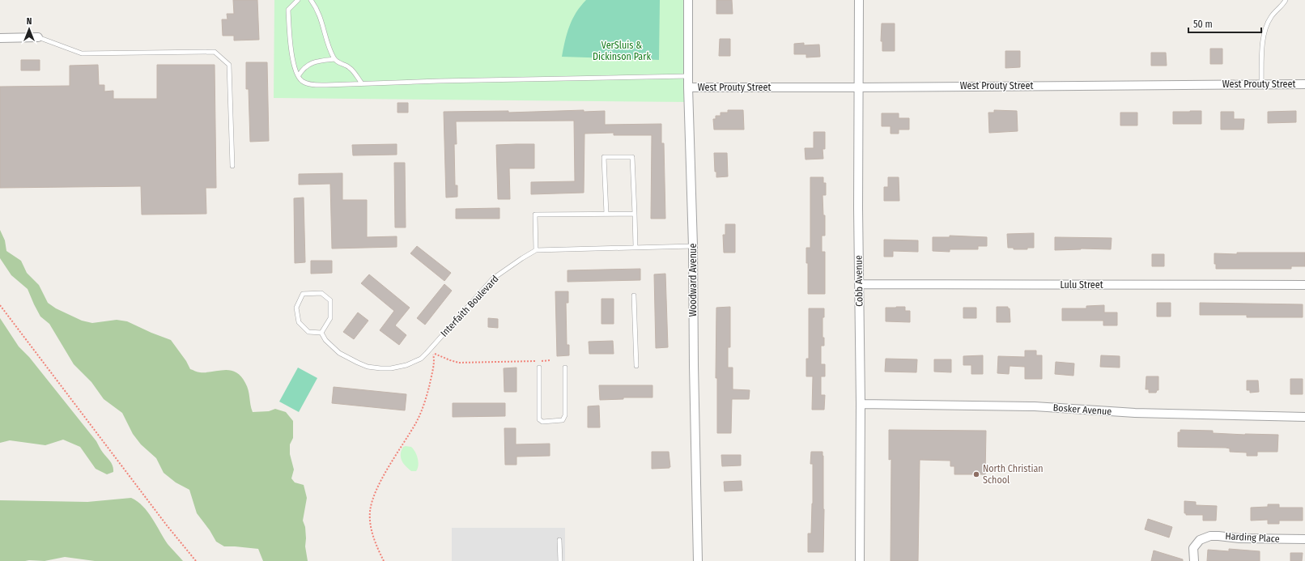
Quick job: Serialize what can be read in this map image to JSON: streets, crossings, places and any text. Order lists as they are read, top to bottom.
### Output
{
  "streets": {
    "street": [
      "West Prouty Street",
      "Woodward Avenue",
      "Cobb Avenue",
      "Lulu Street",
      "Bosker Avenue",
      "Harding Place"
    ],
    "lane": ["Interfaith Boulevard"]
  },
  "crossings": [
    ["West Prouty Street", "Woodward Avenue"],
    ["West Prouty Street", "Cobb Avenue"],
    ["Woodward Avenue", "Interfaith Boulevard"],
    ["Cobb Avenue", "Lulu Street"],
    ["Cobb Avenue", "Bosker Avenue"]
  ],
  "parks": ["VerSluis & Dickinson Park"],
  "places": ["North Christian School"],
  "scale_bar": "50 m",
  "north": "top"
}
